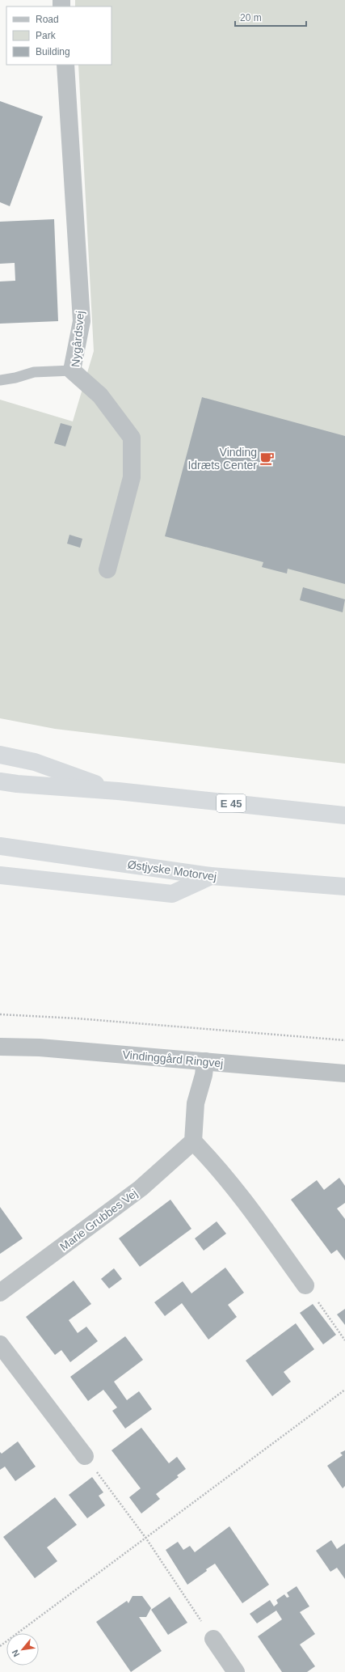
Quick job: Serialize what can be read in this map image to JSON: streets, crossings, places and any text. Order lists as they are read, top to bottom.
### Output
{
  "streets": {
    "highway": ["E 45", "Østjyske Motorvej"],
    "street": ["Nygårdsvej", "Vindinggård Ringvej", "Marie Grubbes Vej"]
  },
  "places": {
    "cafe": ["Vinding Idræts Center"]
  },
  "legend": ["Road", "Park", "Building"],
  "scale_bar": "20 m",
  "north": "bottom left"
}
